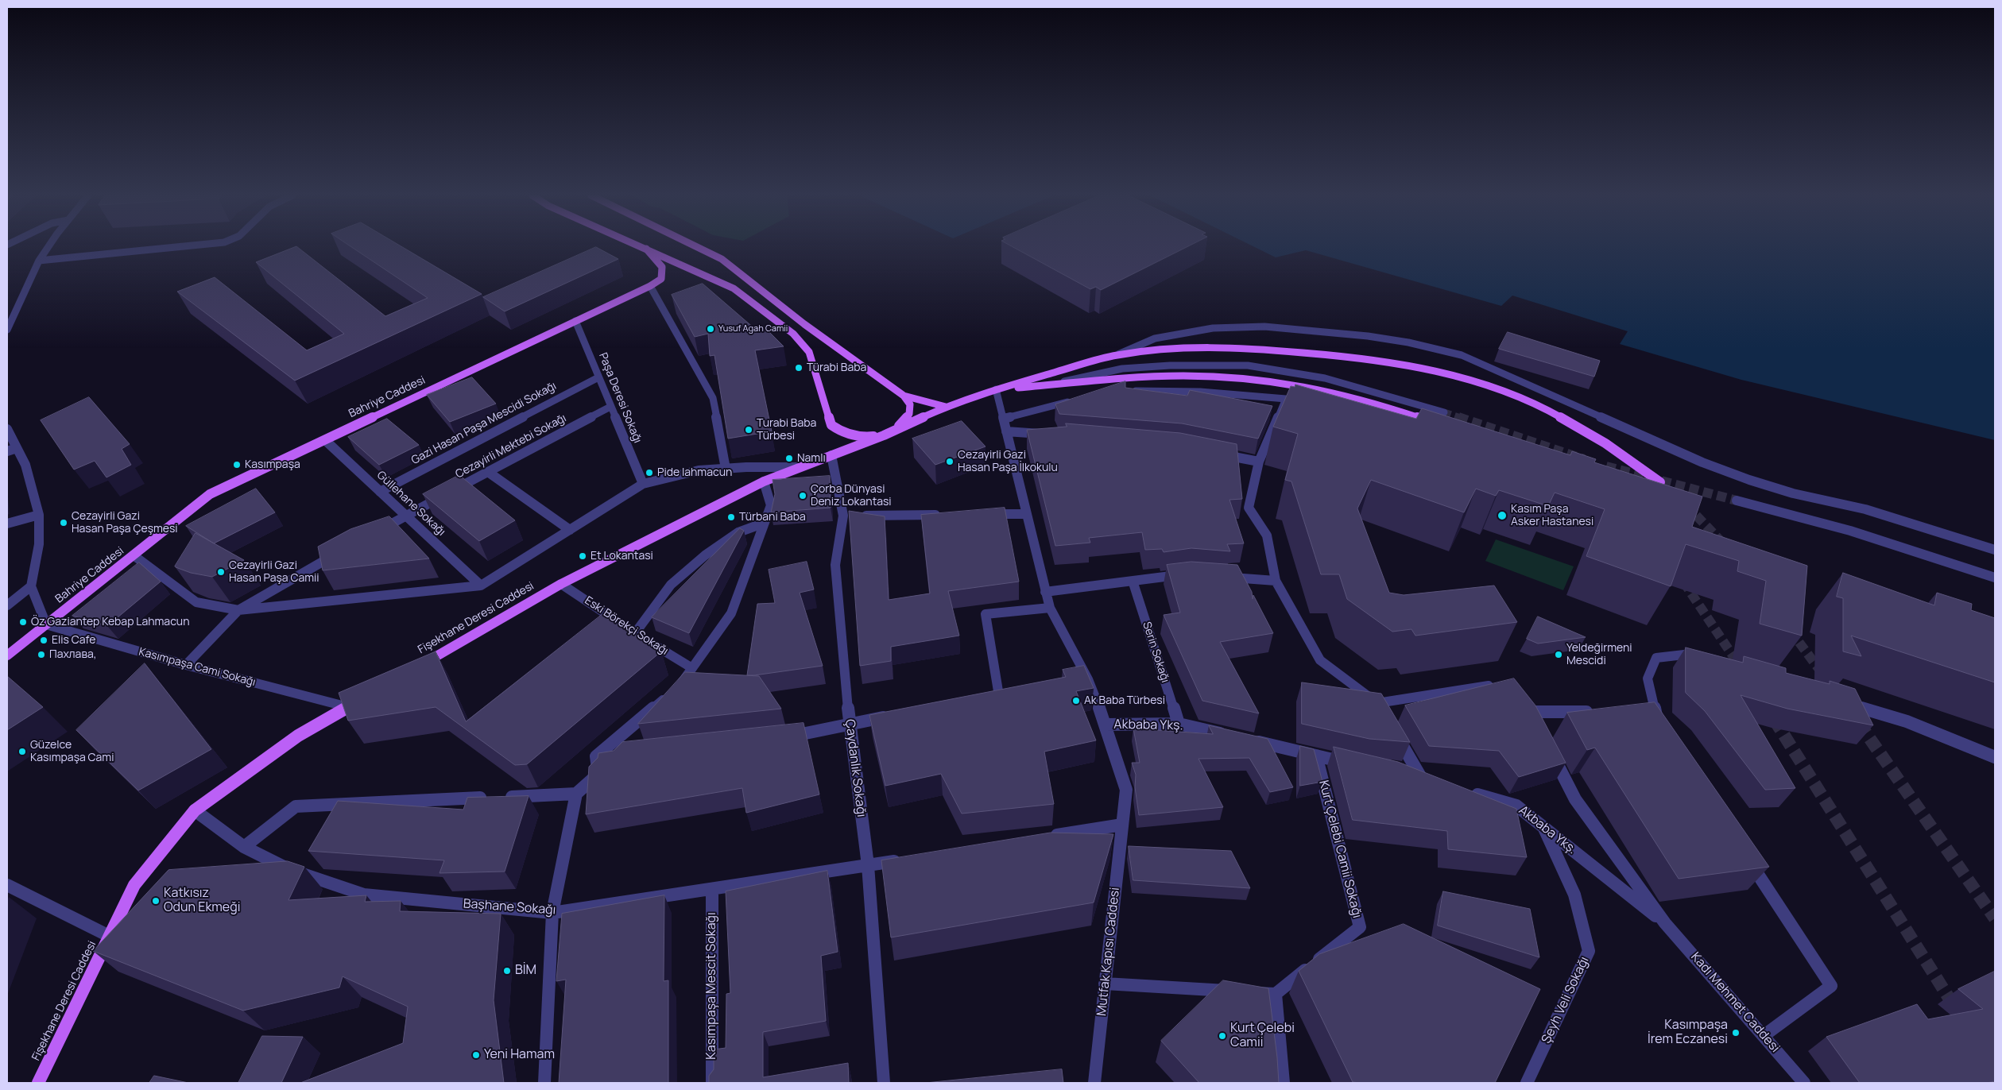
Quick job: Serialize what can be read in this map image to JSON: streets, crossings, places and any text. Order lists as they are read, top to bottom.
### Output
{
  "streets": {
    "main road": ["Bahriye Caddesi", "Fişekhane Deresi Caddesi"],
    "street": [
      "Paşa Deresi Sokağı",
      "Gazi Hasan Paşa Mescidi Sokağı",
      "Cezayirli Mektebi Sokağı",
      "Güllehane Sokağı",
      "Eski Börekçi Sokağı",
      "Serin Sokağı",
      "Kasımpaşa Cami Sokağı",
      "Akbaba Ykş.",
      "Çaydanlık Sokağı",
      "Kurt Çelebi Camii Sokağı",
      "Başhane Sokağı",
      "Mutfak Kapısı Caddesi",
      "Kasımpaşa Mescit Sokağı",
      "Şeyh Veli Sokağı",
      "Kadı Mehmet Caddesi"
    ]
  },
  "crossings": [
    ["Bahriye Caddesi", "Paşa Deresi Sokağı"],
    ["Bahriye Caddesi", "Güllehane Sokağı"],
    ["Bahriye Caddesi", "Kasımpaşa Cami Sokağı"],
    ["Paşa Deresi Sokağı", "Gazi Hasan Paşa Mescidi Sokağı"],
    ["Paşa Deresi Sokağı", "Cezayirli Mektebi Sokağı"],
    ["Gazi Hasan Paşa Mescidi Sokağı", "Güllehane Sokağı"],
    ["Cezayirli Mektebi Sokağı", "Güllehane Sokağı"],
    ["Fişekhane Deresi Caddesi", "Eski Börekçi Sokağı"],
    ["Fişekhane Deresi Caddesi", "Kasımpaşa Cami Sokağı"],
    ["Fişekhane Deresi Caddesi", "Çaydanlık Sokağı"],
    ["Fişekhane Deresi Caddesi", "Başhane Sokağı"],
    ["Fişekhane Deresi Caddesi", "Mutfak Kapısı Caddesi"],
    ["Serin Sokağı", "Akbaba Ykş."],
    ["Akbaba Ykş.", "Mutfak Kapısı Caddesi"],
    ["Akbaba Ykş.", "Şeyh Veli Sokağı"],
    ["Akbaba Ykş.", "Kadı Mehmet Caddesi"],
    ["Çaydanlık Sokağı", "Başhane Sokağı"],
    ["Başhane Sokağı", "Kasımpaşa Mescit Sokağı"]
  ],
  "places": [
    "Yusuf Agah Camii",
    "Türabi Baba",
    "Turabi Baba Türbesi",
    "Namlı",
    "Cezayirli Gazi Hasan Paşa İlkokulu",
    "Kasımpaşa",
    "Pide lahmacun",
    "Çorba Dünyasi Deniz Lokantasi",
    "Kasım Paşa Asker Hastanesi",
    "Türbani Baba",
    "Cezayirli Gazi Hasan Paşa Çeşmesi",
    "Et Lokantasi",
    "Cezayirli Gazi Hasan Paşa Camii",
    "Öz Gaziantep Kebap Lahmacun",
    "Elis Cafe",
    "Пахлава,",
    "Yeldeğirmeni Mescidi",
    "Ak Baba Türbesi",
    "Güzelce Kasımpaşa Cami",
    "Katkısız Odun Ekmeği",
    "BİM",
    "Kasımpaşa İrem Eczanesi",
    "Kurt Çelebi Camii",
    "Yeni Hamam"
  ]
}
